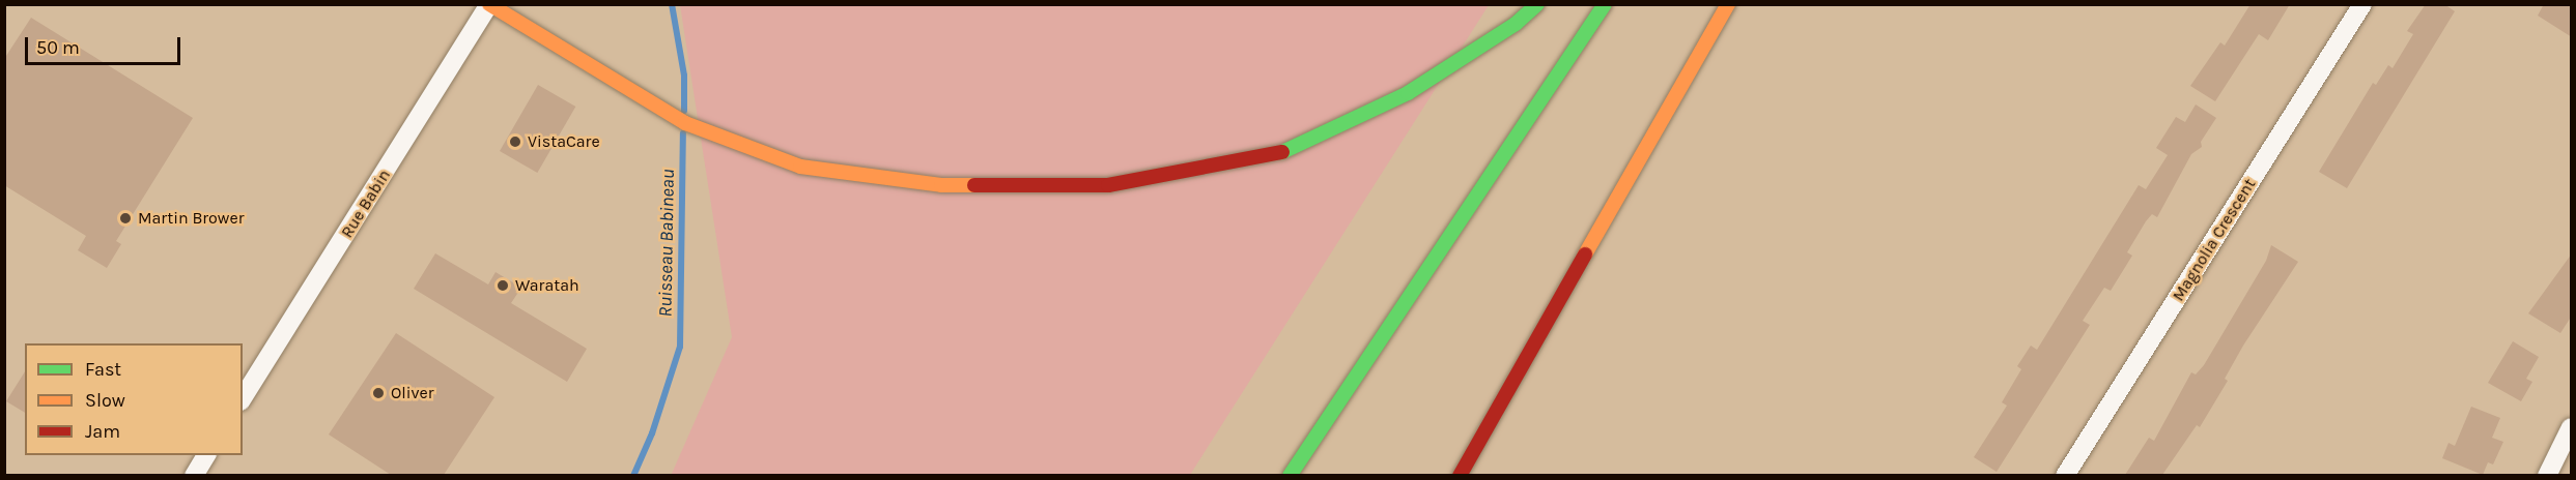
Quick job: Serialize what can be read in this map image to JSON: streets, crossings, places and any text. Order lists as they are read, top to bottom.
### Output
{
  "streets": {
    "street": ["Rue Babin", "Magnolia Crescent"]
  },
  "water": ["Ruisseau Babineau"],
  "places": [
    "VistaCare",
    "Martin Brower",
    "Waratah",
    "Oliver"
  ],
  "legend": ["Fast", "Slow", "Jam"],
  "scale_bar": "50 m"
}
